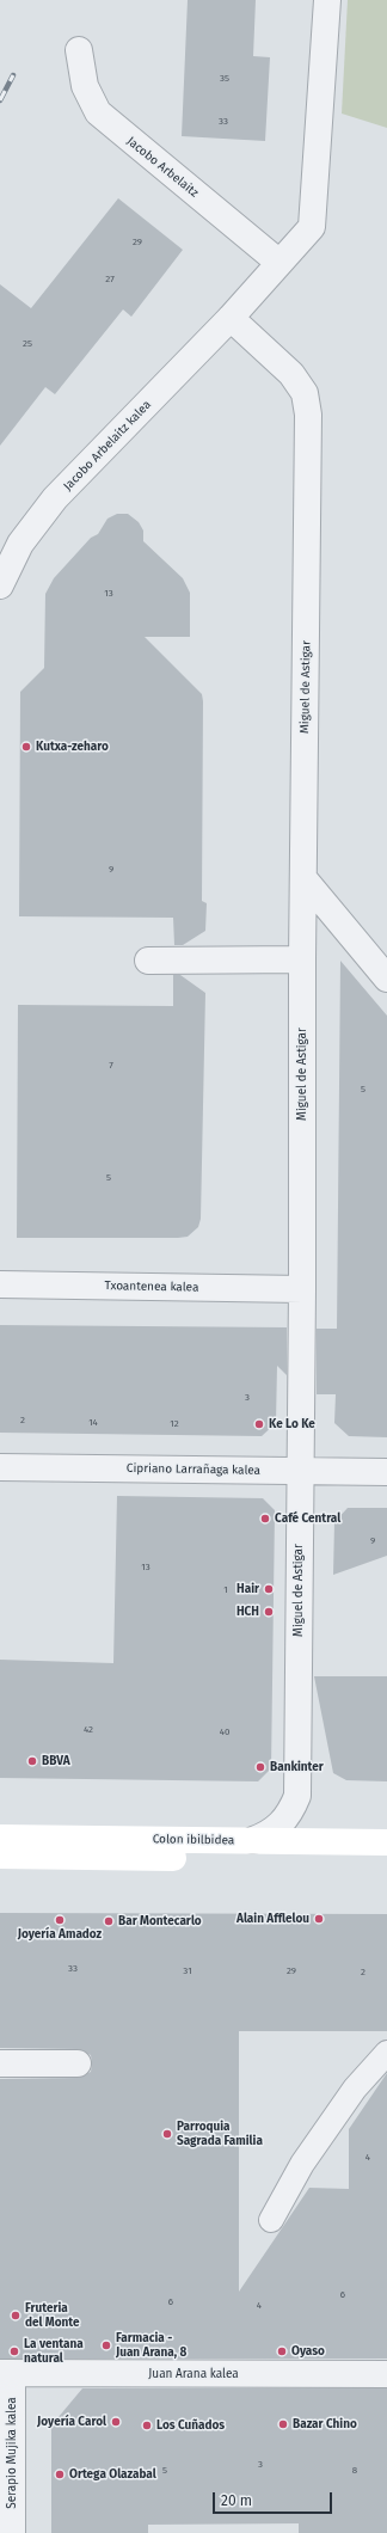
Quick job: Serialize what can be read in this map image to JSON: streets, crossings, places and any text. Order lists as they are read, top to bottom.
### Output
{
  "streets": {
    "main road": ["Colon ibilbidea"],
    "street": [
      "Jacobo Arbelaitz",
      "Jacobo Arbelaitz kalea",
      "Miguel de Astigar",
      "Txoantenea kalea",
      "Cipriano Larrañaga kalea",
      "Juan Arana kalea",
      "Serapio Mujika kalea"
    ]
  },
  "crossings": [
    ["Jacobo Arbelaitz kalea", "Miguel de Astigar"],
    ["Miguel de Astigar", "Txoantenea kalea"],
    ["Miguel de Astigar", "Cipriano Larrañaga kalea"],
    ["Miguel de Astigar", "Colon ibilbidea"],
    ["Juan Arana kalea", "Serapio Mujika kalea"]
  ],
  "places": [
    "Kutxa-zeharo",
    "Ke Lo Ke",
    "Café Central",
    "Hair",
    "HCH",
    "BBVA",
    "Bankinter",
    "Alain Afflelou",
    "Joyería Amadoz",
    "Bar Montecarlo",
    "Parroquia Sagrada Familia",
    "Fruteria del Monte",
    "Farmacia - Juan Arana, 8",
    "La ventana natural",
    "Oyaso",
    "Joyería Carol",
    "Bazar Chino",
    "Los Cuñados",
    "Ortega Olazabal"
  ],
  "house_numbers": [
    "35",
    "33",
    "29",
    "27",
    "25",
    "13",
    "9",
    "7",
    "5",
    "5",
    "3",
    "2",
    "14",
    "12",
    "9",
    "13",
    "1",
    "42",
    "40",
    "33",
    "31",
    "29",
    "2",
    "4",
    "6",
    "6",
    "4",
    "3",
    "5",
    "8"
  ],
  "scale_bar": "20 m"
}
